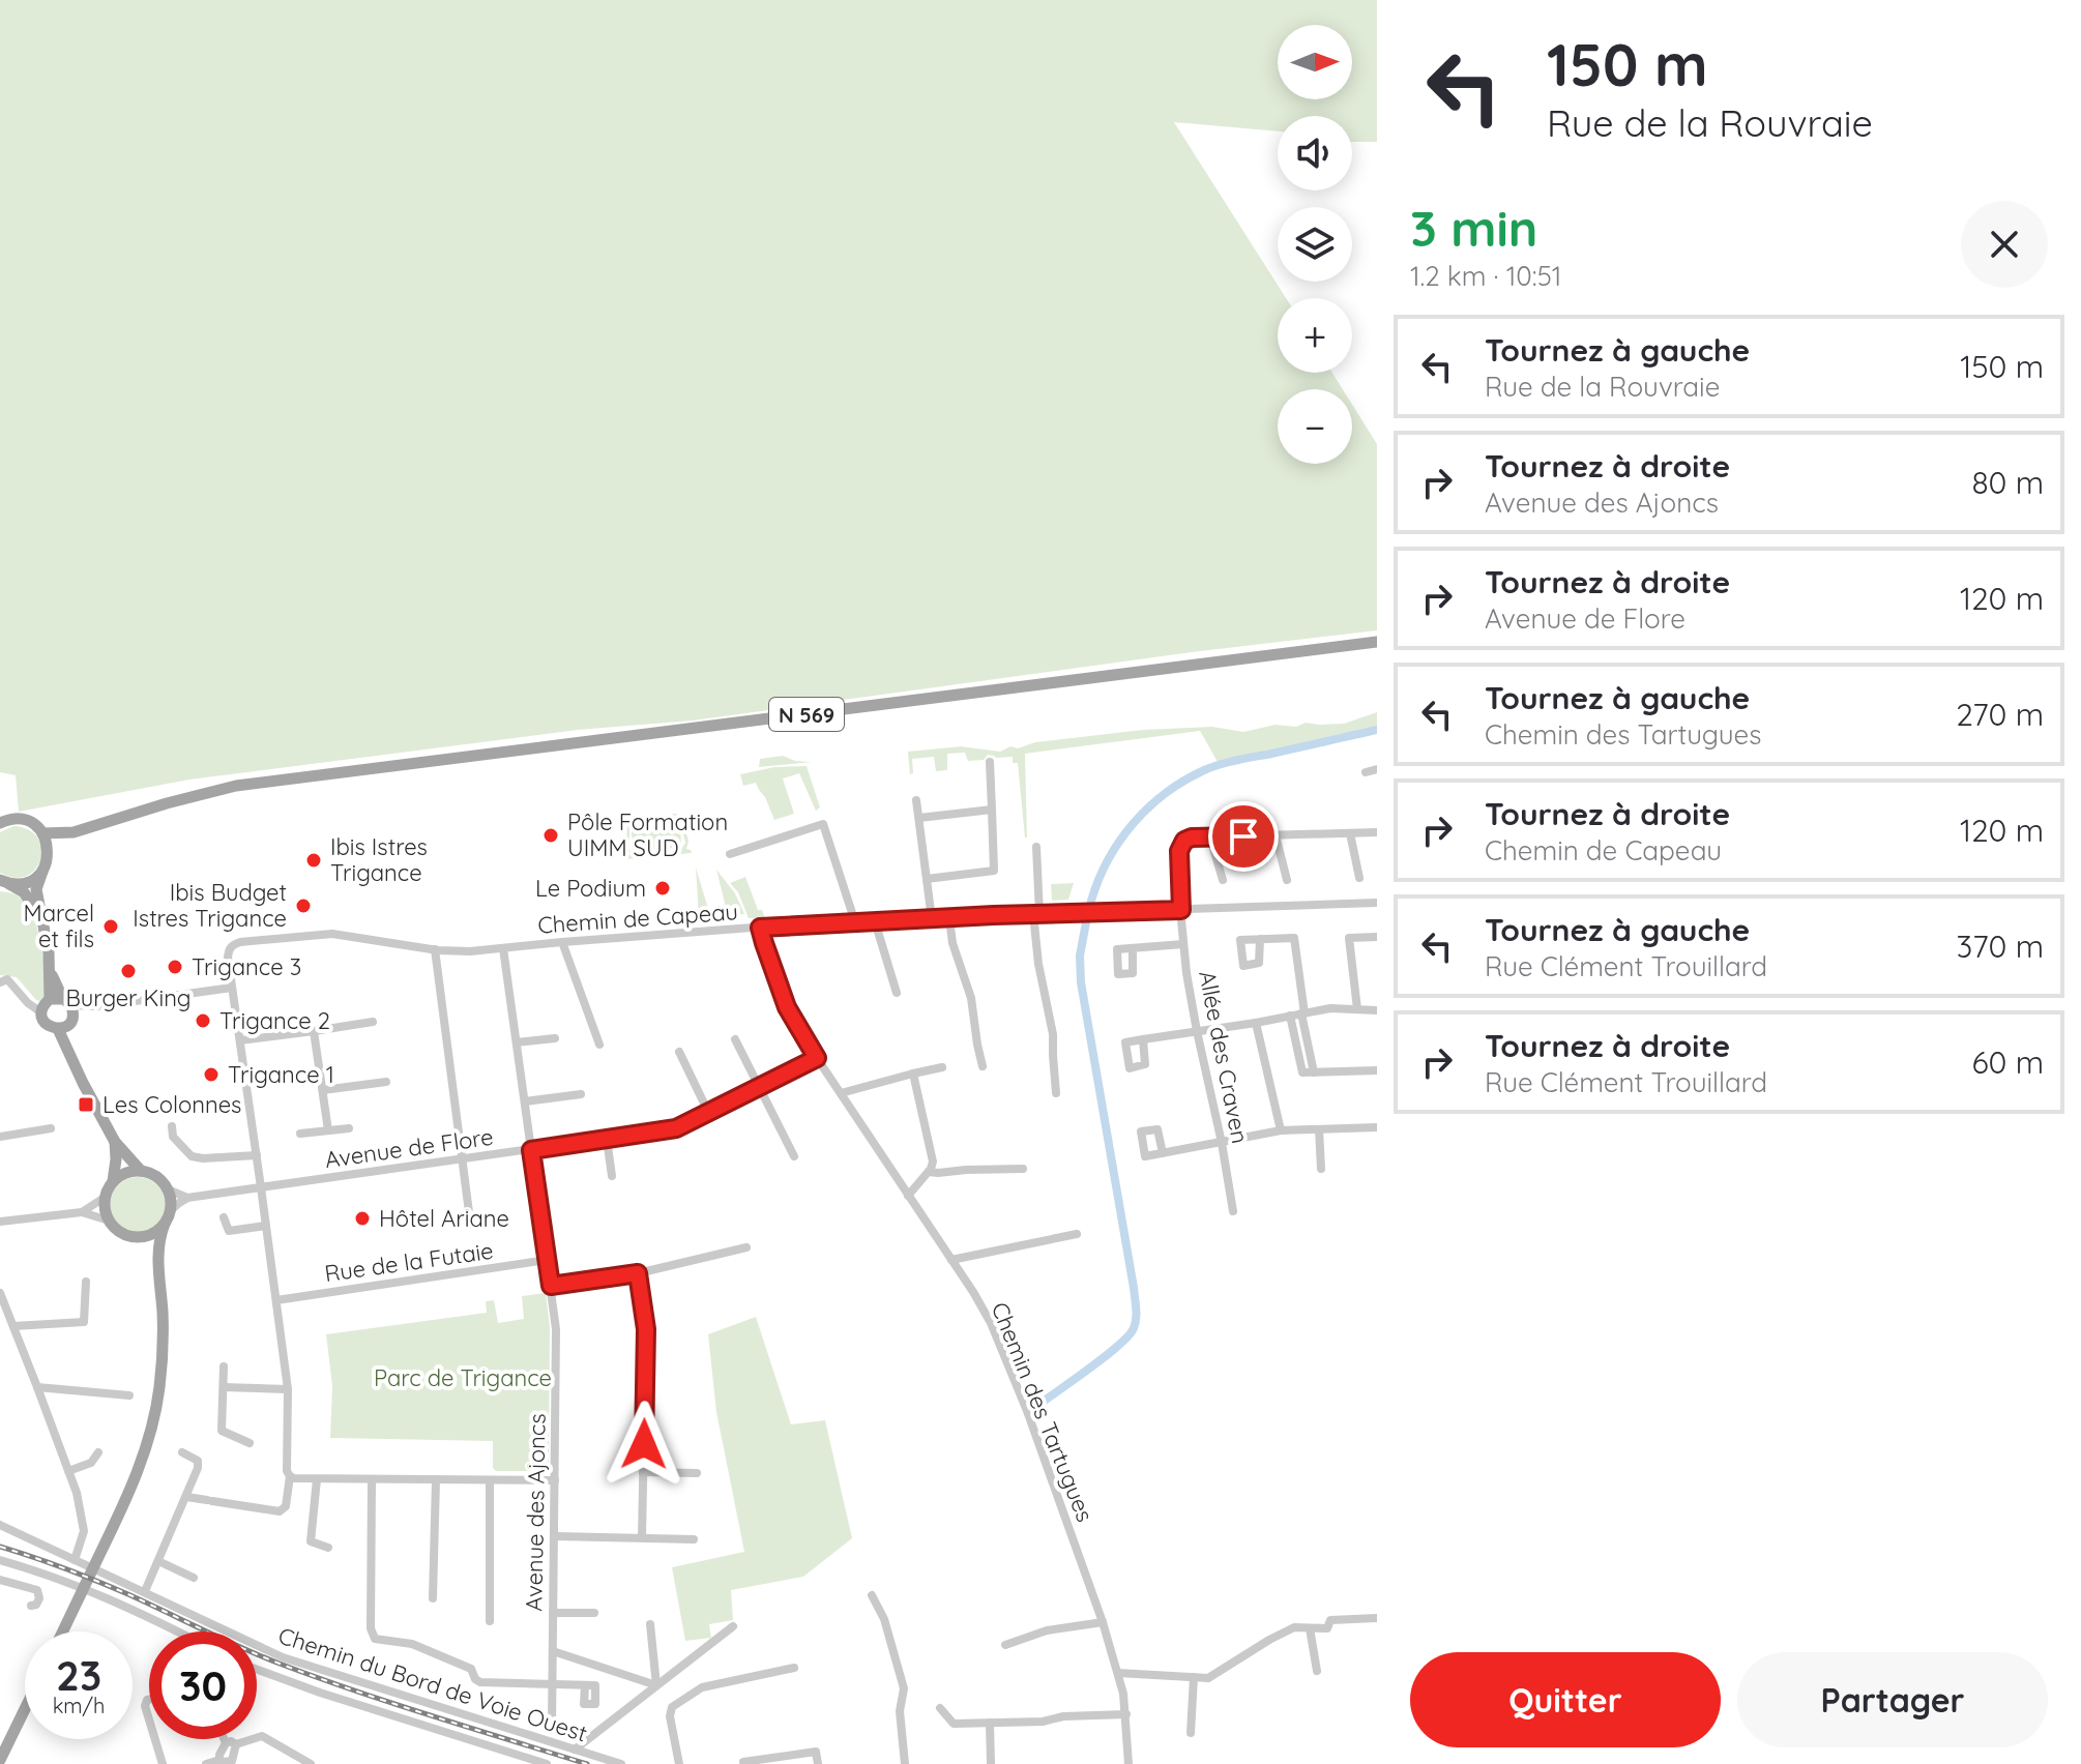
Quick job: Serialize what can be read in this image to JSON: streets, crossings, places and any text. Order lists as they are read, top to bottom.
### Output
{
  "streets": {
    "main road": ["N 569"],
    "street": [
      "Chemin de Capeau",
      "Allée des Craven",
      "Avenue de Flore",
      "Rue de la Futaie",
      "Chemin des Tartugues",
      "Avenue des Ajoncs",
      "Chemin du Bord de Voie Ouest"
    ]
  },
  "crossings": [
    ["Chemin de Capeau", "Allée des Craven"],
    ["Chemin de Capeau", "Chemin des Tartugues"],
    ["Chemin de Capeau", "Avenue des Ajoncs"],
    ["Avenue de Flore", "Chemin des Tartugues"],
    ["Avenue de Flore", "Avenue des Ajoncs"],
    ["Rue de la Futaie", "Avenue des Ajoncs"]
  ],
  "parks": ["Parc de Trigance"],
  "places": {
    "other": [
      "Pôle Formation UIMM SUD",
      "Ibis Istres Trigance",
      "Le Podium",
      "Ibis Budget Istres Trigance",
      "Marcel et fils",
      "Trigance 3",
      "Burger King",
      "Trigance 2",
      "Trigance 1",
      "Hôtel Ariane"
    ],
    "transit": ["Les Colonnes"]
  },
  "north": "right",
  "page": {
    "turn": ["150 m", "Rue de la Rouvraie"],
    "map_buttons": ["+", "−"],
    "heading": ["3 min", "1.2 km · 10:51"],
    "list": [
      {
        "name": "Tournez à gauche",
        "note": "Rue de la Rouvraie",
        "value": "150 m"
      },
      {
        "name": "Tournez à droite",
        "note": "Avenue des Ajoncs",
        "value": "80 m"
      },
      {
        "name": "Tournez à droite",
        "note": "Avenue de Flore",
        "value": "120 m"
      },
      {
        "name": "Tournez à gauche",
        "note": "Chemin des Tartugues",
        "value": "270 m"
      },
      {
        "name": "Tournez à droite",
        "note": "Chemin de Capeau",
        "value": "120 m"
      },
      {
        "name": "Tournez à gauche",
        "note": "Rue Clément Trouillard",
        "value": "370 m"
      },
      {
        "name": "Tournez à droite",
        "note": "Rue Clément Trouillard",
        "value": "60 m"
      }
    ],
    "speed": "23 km/h",
    "limit": "30",
    "buttons": ["Quitter", "Partager"]
  }
}
